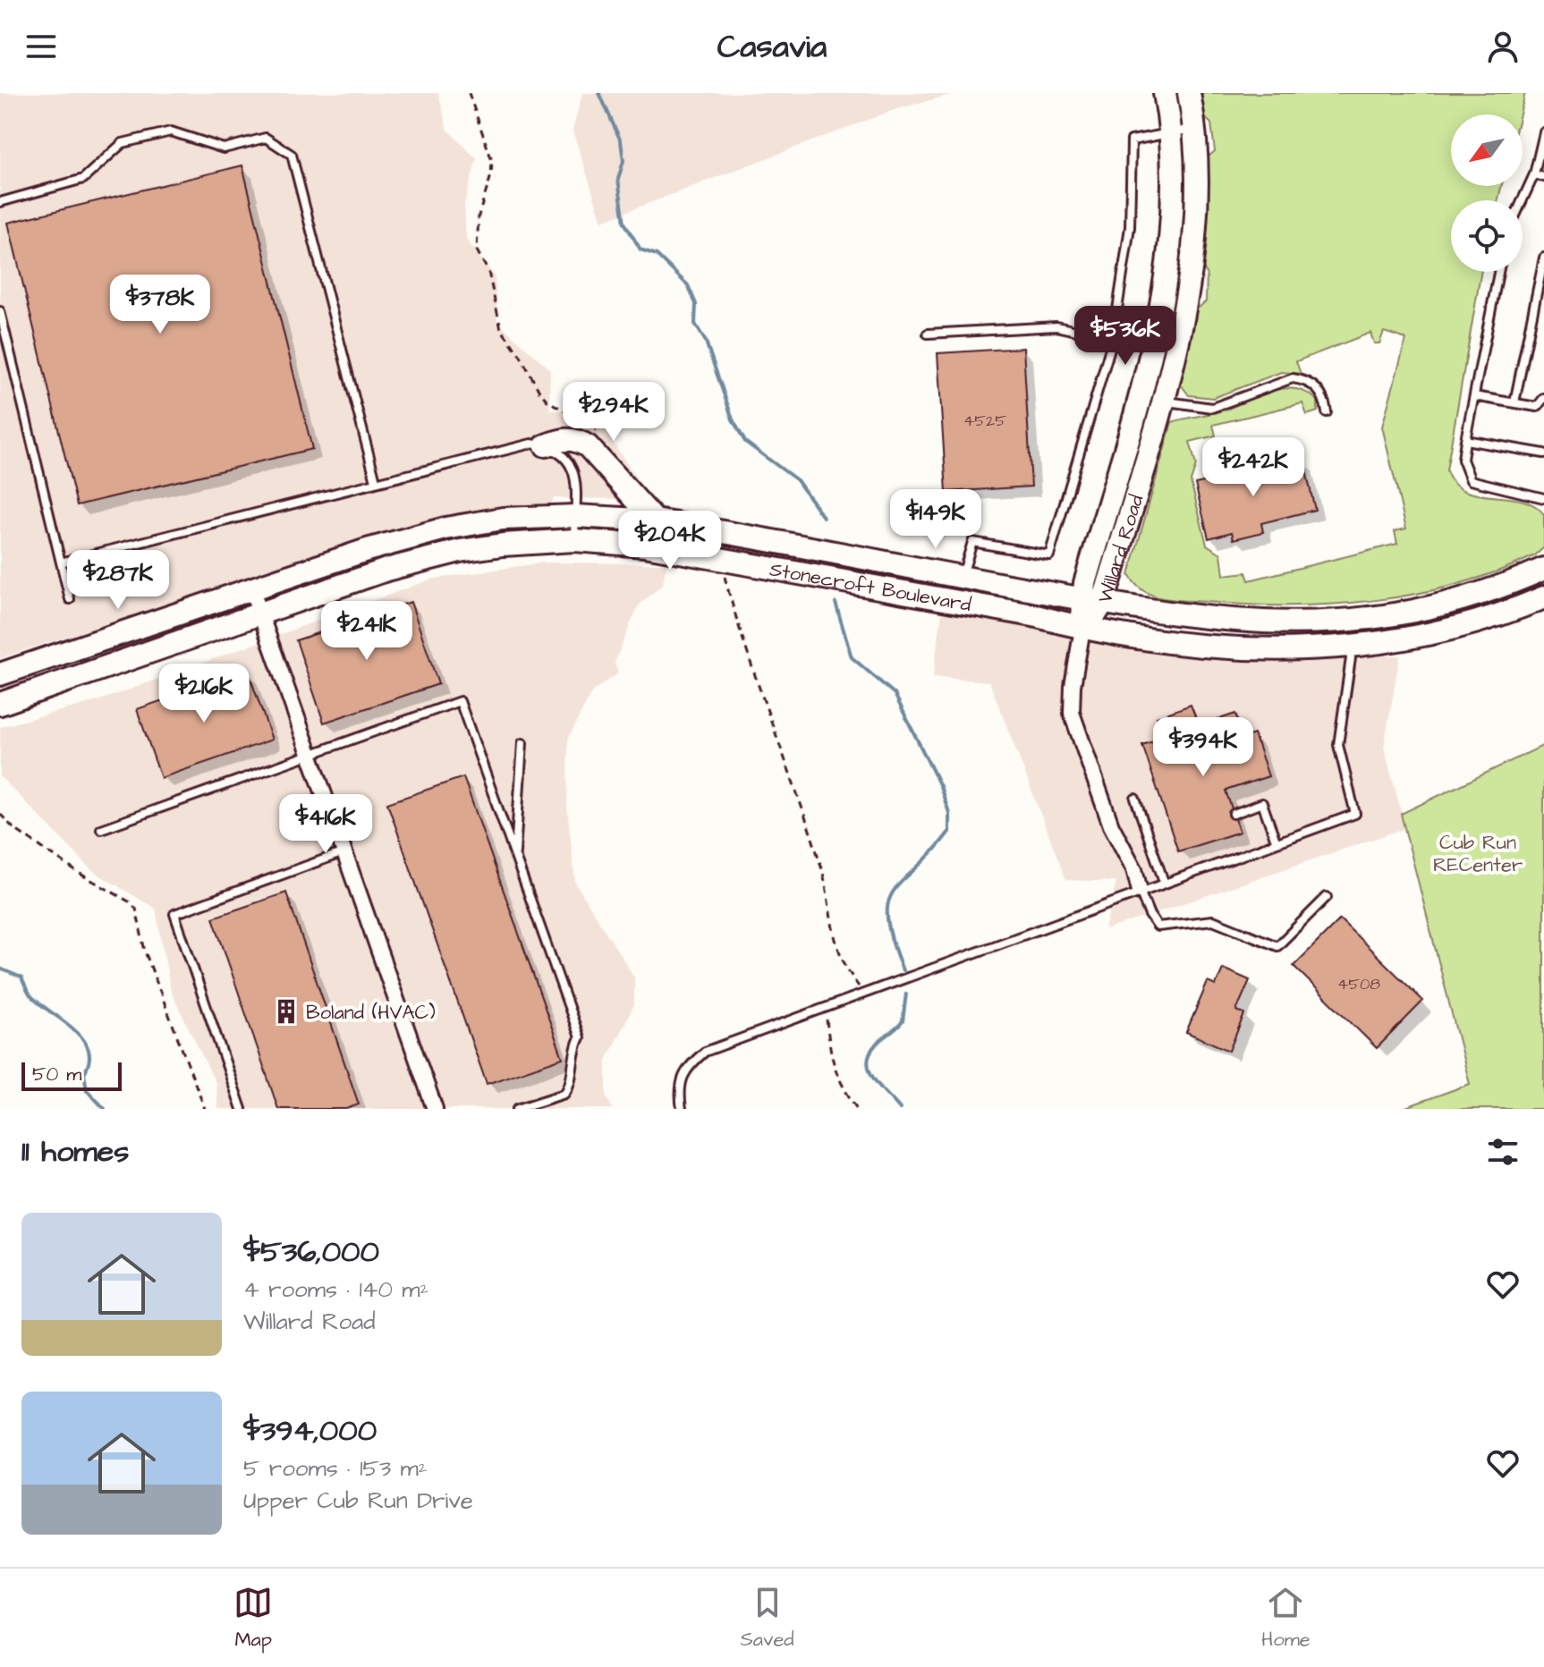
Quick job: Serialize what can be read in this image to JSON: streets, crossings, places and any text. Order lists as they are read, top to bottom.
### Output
{
  "streets": {
    "main road": ["Willard Road", "Stonecroft Boulevard"]
  },
  "crossings": [
    ["Willard Road", "Stonecroft Boulevard"]
  ],
  "parks": ["Cub Run RECenter"],
  "places": {
    "building": ["Boland (HVAC)"]
  },
  "house_numbers": ["4525", "4508"],
  "scale_bar": "50 m",
  "north": "bottom left",
  "page": {
    "header": "Casavia",
    "price": [
      "$378K",
      "$536K",
      "$294K",
      "$242K",
      "$149K",
      "$204K",
      "$287K",
      "$241K",
      "$216K",
      "$394K",
      "$416K"
    ],
    "scale": "50 m",
    "heading": "11 homes",
    "list": [
      {
        "name": "$536,000",
        "note": "4 rooms · 140 m² · Willard Road"
      },
      {
        "name": "$394,000",
        "note": "5 rooms · 153 m² · Upper Cub Run Drive"
      }
    ],
    "tabs": ["Map", "Saved", "Home"]
  }
}
